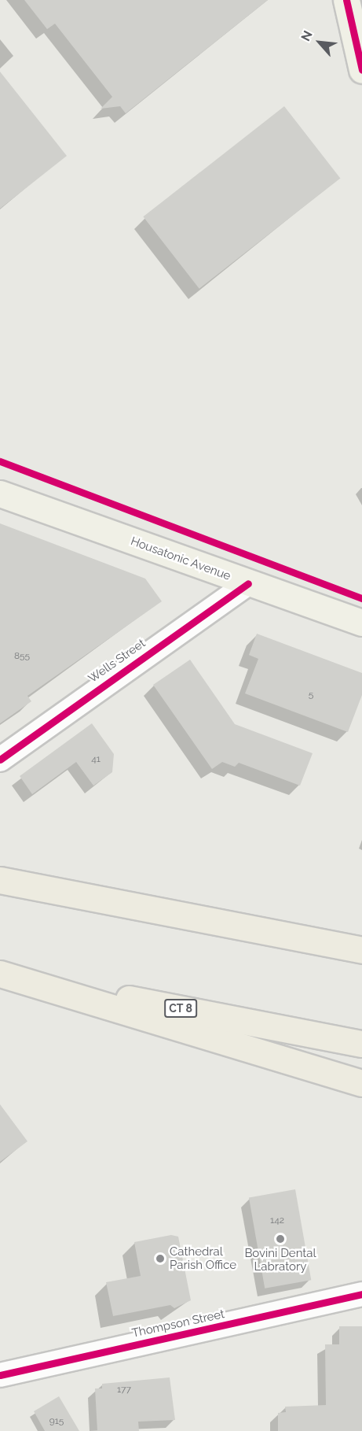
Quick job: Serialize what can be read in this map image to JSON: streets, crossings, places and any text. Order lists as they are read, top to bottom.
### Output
{
  "streets": {
    "highway": ["CT 8"],
    "main road": ["Housatonic Avenue"],
    "street": ["Wells Street", "Thompson Street"]
  },
  "crossings": [
    ["Housatonic Avenue", "Wells Street"]
  ],
  "places": ["Bovini Dental Labratory", "Cathedral Parish Office"],
  "house_numbers": [
    "855",
    "5",
    "41",
    "142",
    "177",
    "915"
  ],
  "north": "top left"
}
